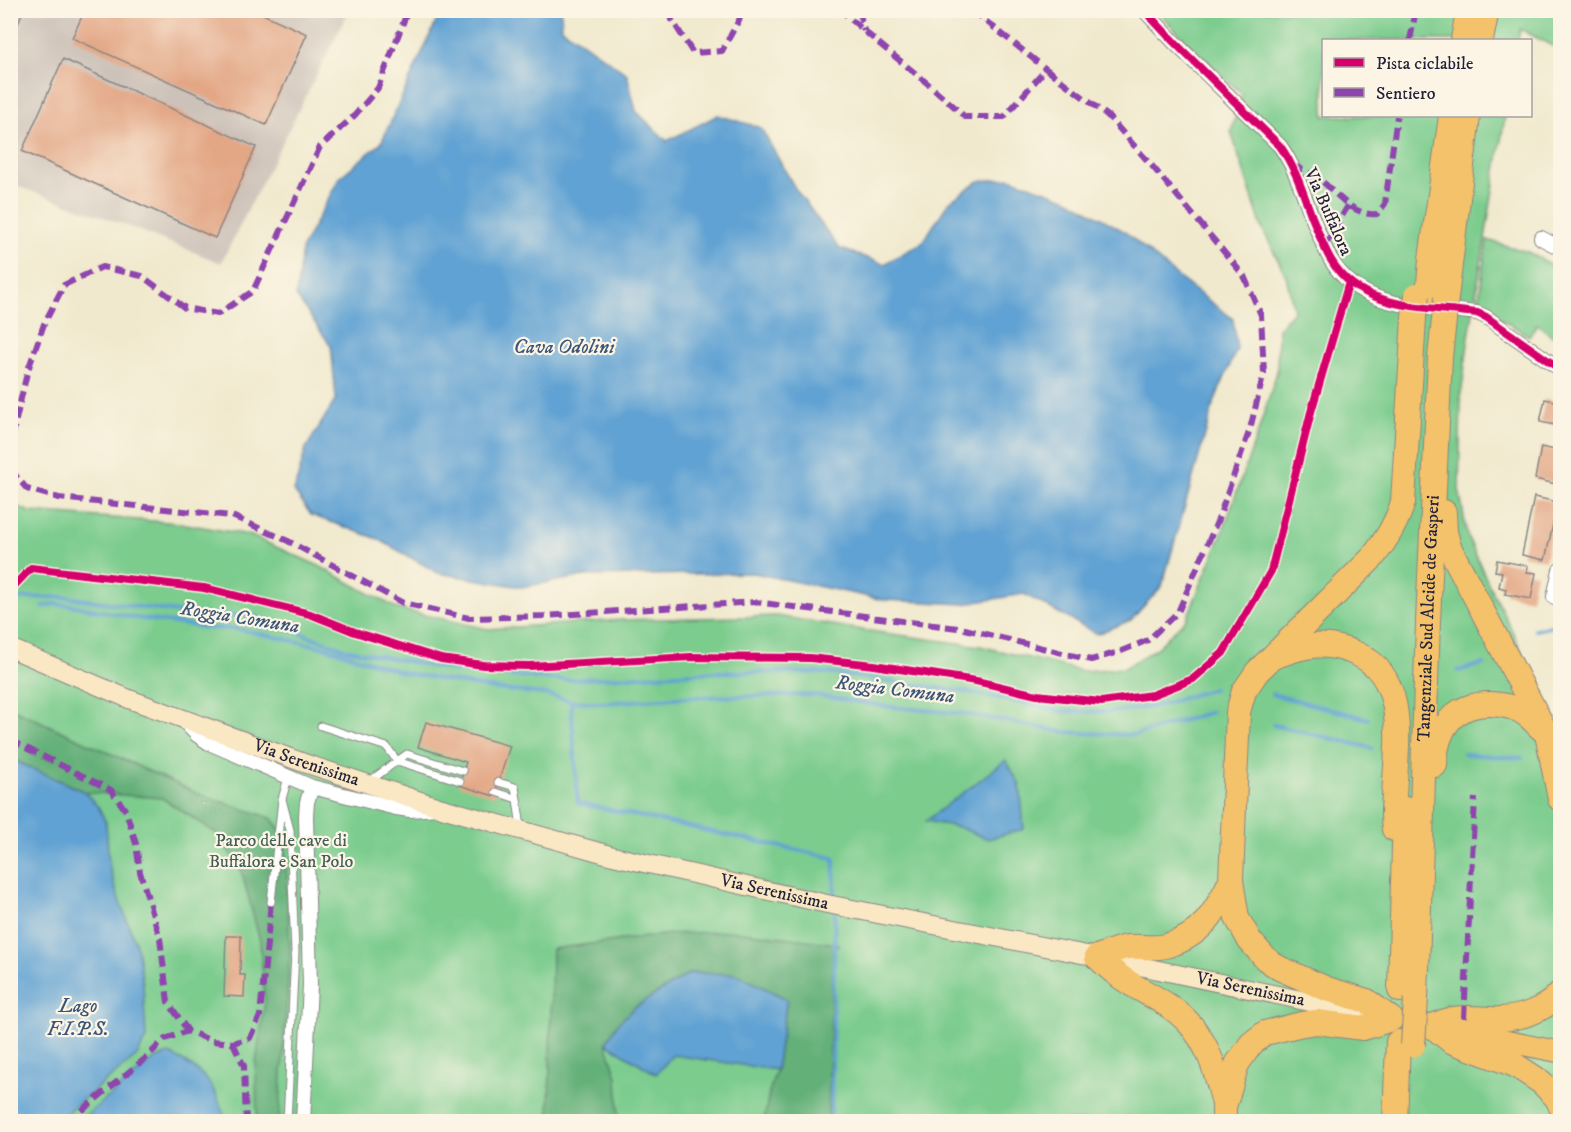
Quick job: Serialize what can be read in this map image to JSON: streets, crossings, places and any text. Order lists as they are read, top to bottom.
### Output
{
  "streets": {
    "highway": ["Tangenziale Sud Alcide de Gasperi"],
    "main road": ["Via Serenissima"],
    "street": ["Via Buffalora"]
  },
  "water": ["Cava Odolini", "Roggia Comuna", "Lago F.I.P.S."],
  "parks": ["Parco delle cave di Buffalora e San Polo"],
  "legend": ["Pista ciclabile", "Sentiero"]
}
